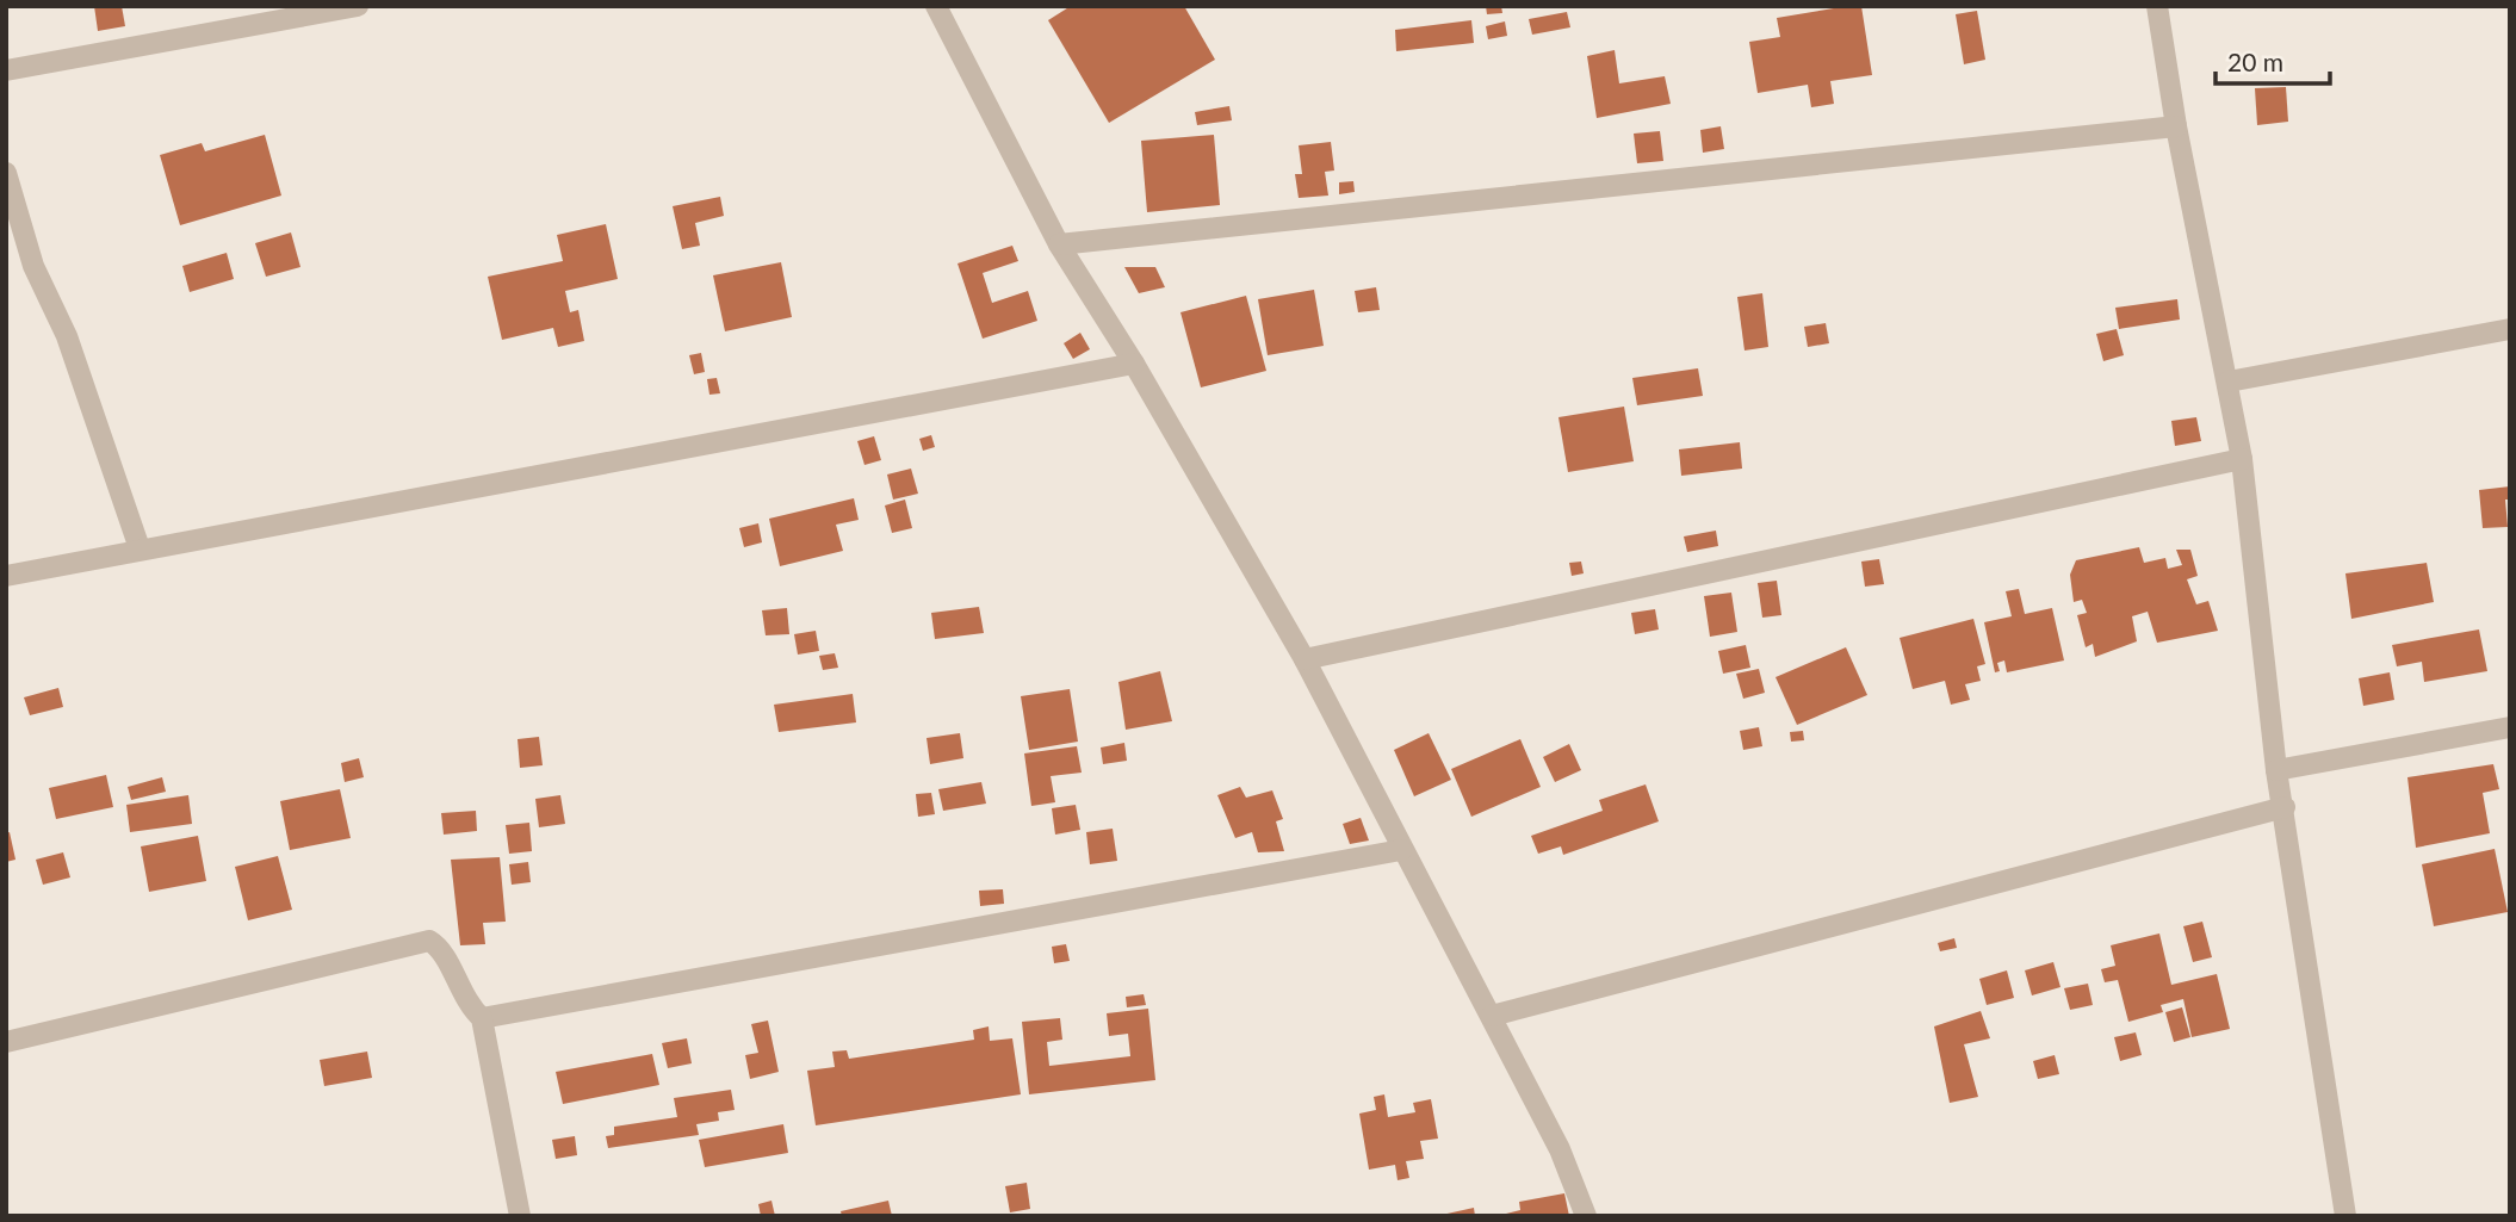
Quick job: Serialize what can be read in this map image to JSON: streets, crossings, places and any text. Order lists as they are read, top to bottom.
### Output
{
  "scale_bar": "20 m"
}
